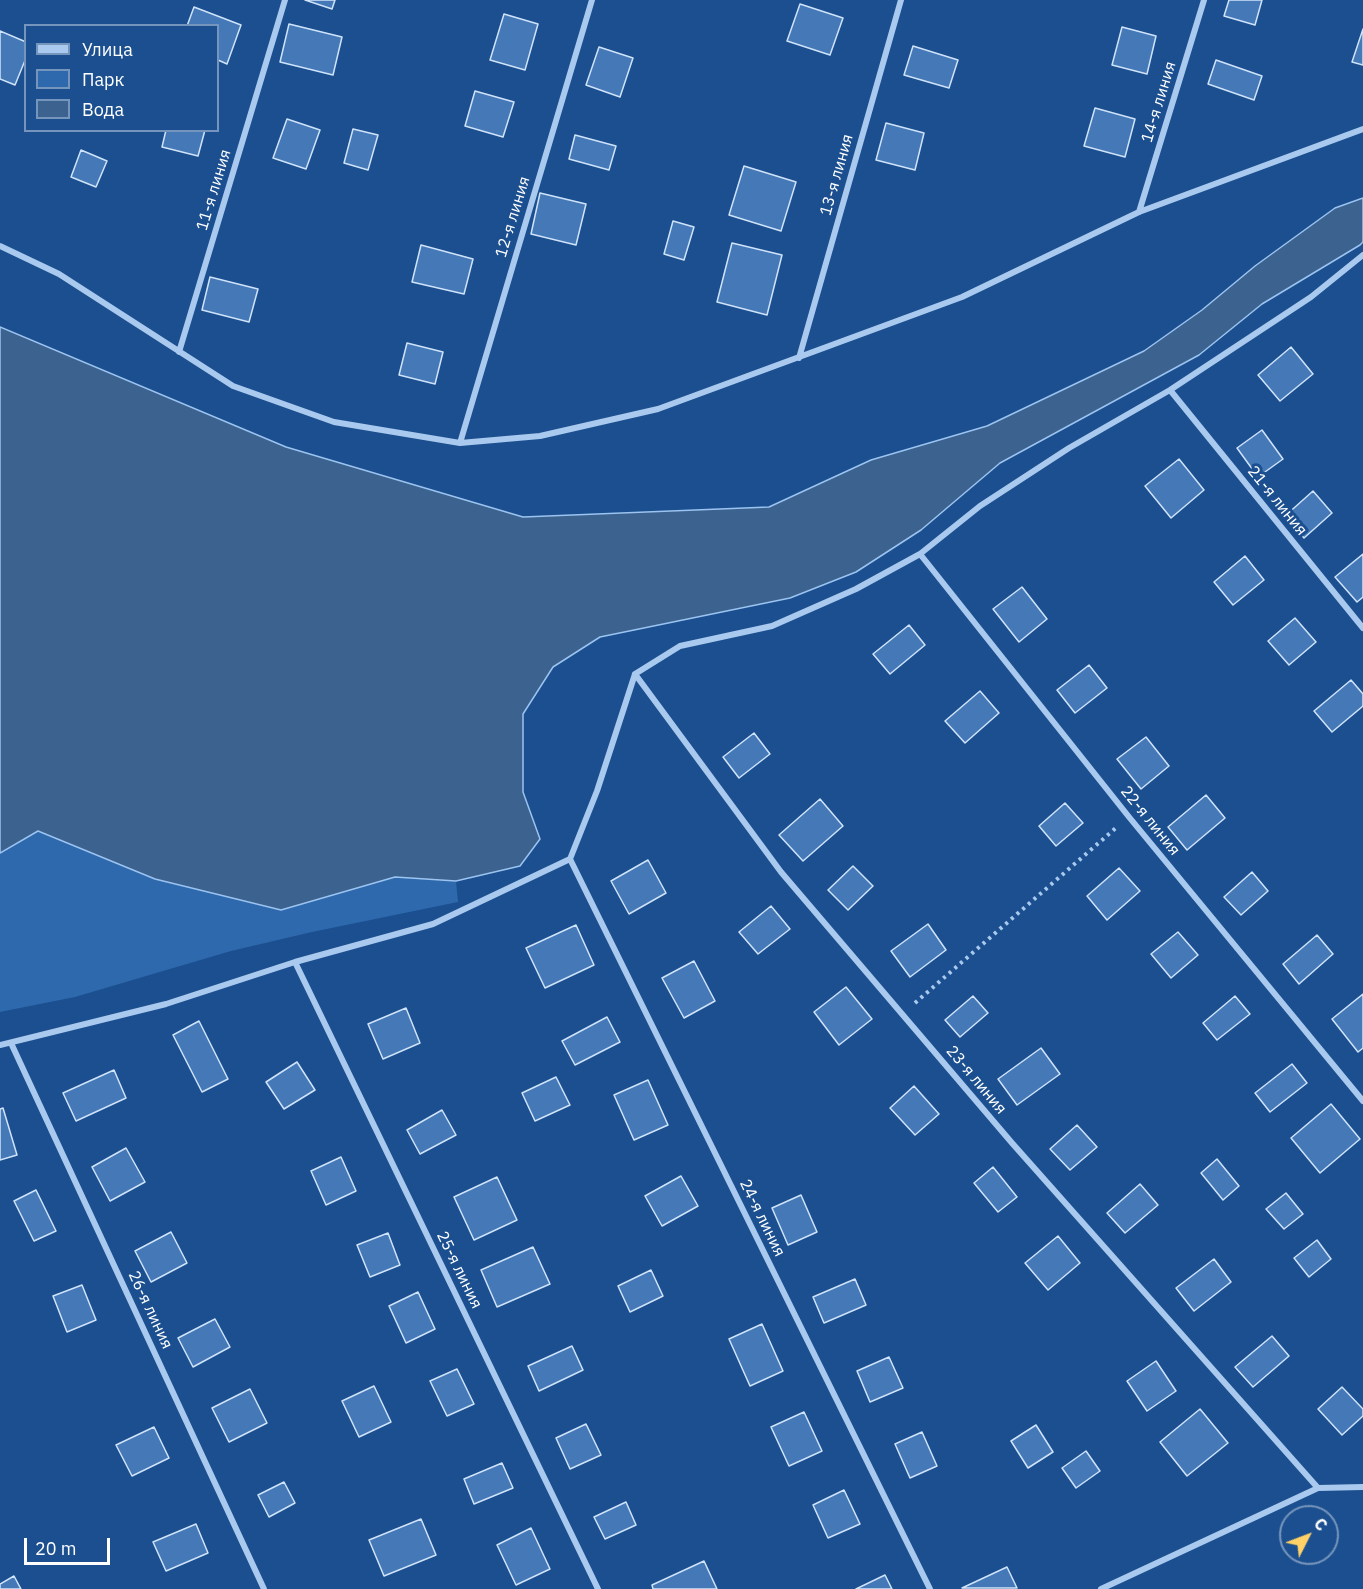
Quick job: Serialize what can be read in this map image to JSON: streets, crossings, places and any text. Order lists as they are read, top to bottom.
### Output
{
  "streets": {
    "street": [
      "14-я линия",
      "13-я линия",
      "11-я линия",
      "12-я линия",
      "21-я линия",
      "22-я линия",
      "23-я линия",
      "24-я линия",
      "25-я линия",
      "26-я линия"
    ]
  },
  "legend": ["Улица", "Парк", "Вода"],
  "scale_bar": "20 m",
  "north": "top right"
}
